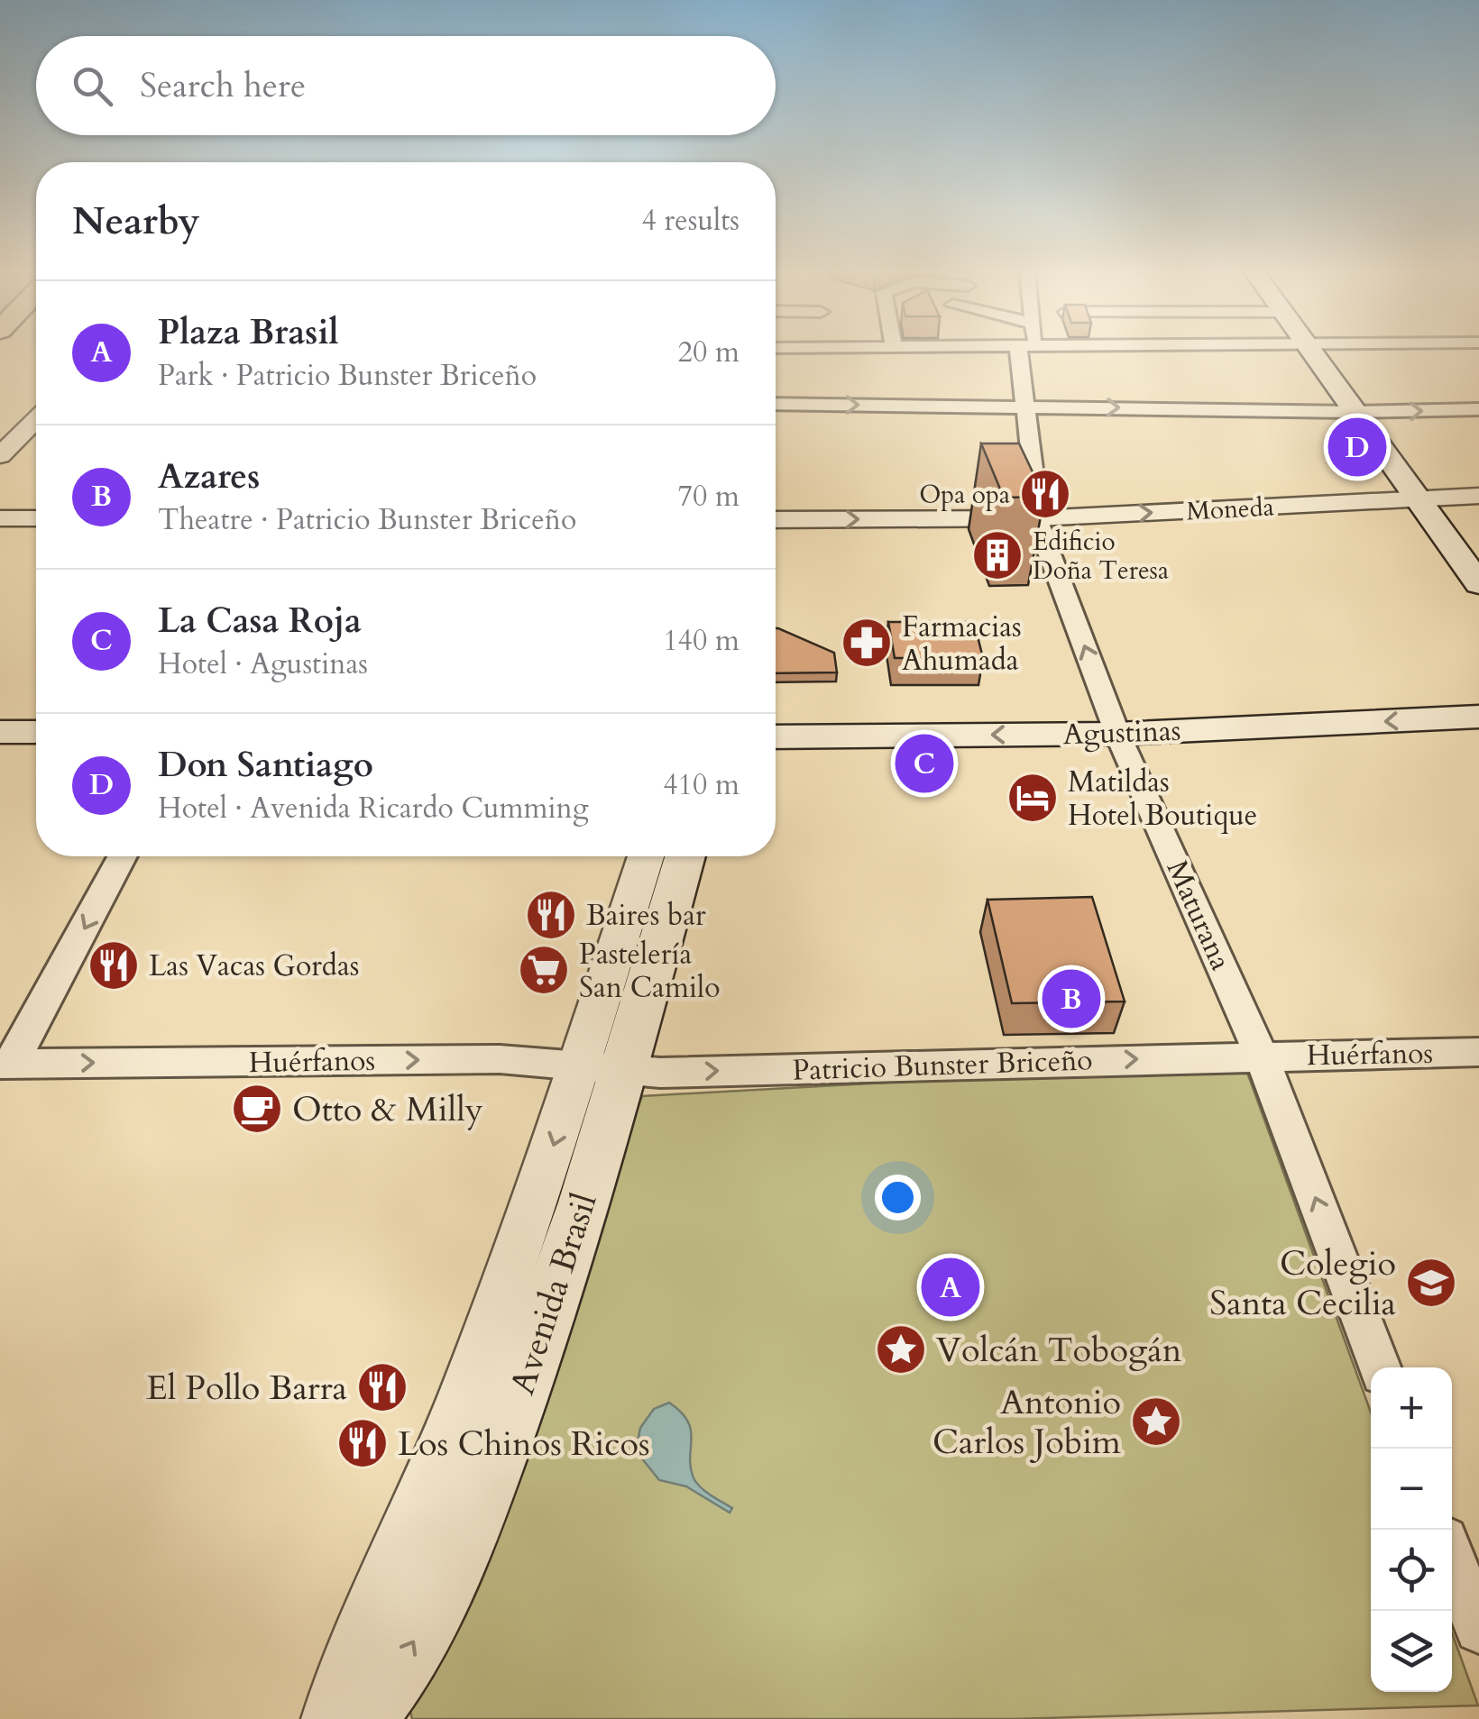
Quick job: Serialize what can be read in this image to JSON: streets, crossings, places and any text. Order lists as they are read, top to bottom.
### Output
{
  "streets": {
    "main road": ["Agustinas", "Avenida Brasil"],
    "street": [
      "Moneda",
      "Maturana",
      "Huérfanos",
      "Patricio Bunster Briceño"
    ]
  },
  "crossings": [
    ["Moneda", "Maturana"],
    ["Agustinas", "Maturana"],
    ["Maturana", "Huérfanos"],
    ["Maturana", "Patricio Bunster Briceño"],
    ["Huérfanos", "Patricio Bunster Briceño"],
    ["Huérfanos", "Avenida Brasil"],
    ["Patricio Bunster Briceño", "Avenida Brasil"]
  ],
  "one_way": [
    "Agustinas",
    "Maturana",
    "Huérfanos",
    "Patricio Bunster Briceño"
  ],
  "places": {
    "restaurant": [
      "Opa opa",
      "Baires bar",
      "Las Vacas Gordas",
      "El Pollo Barra",
      "Los Chinos Ricos"
    ],
    "building": ["Edificio Doña Teresa"],
    "pharmacy": ["Farmacias Ahumada"],
    "hotel": ["Matildas Hotel Boutique"],
    "supermarket": ["Pastelería San Camilo"],
    "cafe": ["Otto & Milly"],
    "school or university": ["Colegio Santa Cecilia"],
    "place": ["Volcán Tobogán", "Antonio Carlos Jobim"]
  },
  "page": {
    "search": "Search here",
    "heading": ["Nearby", "4 results"],
    "list": [
      {
        "mark": "A",
        "name": "Plaza Brasil",
        "note": "Park · Patricio Bunster Briceño",
        "value": "20 m"
      },
      {
        "mark": "B",
        "name": "Azares",
        "note": "Theatre · Patricio Bunster Briceño",
        "value": "70 m"
      },
      {
        "mark": "C",
        "name": "La Casa Roja",
        "note": "Hotel · Agustinas",
        "value": "140 m"
      },
      {
        "mark": "D",
        "name": "Don Santiago",
        "note": "Hotel · Avenida Ricardo Cumming",
        "value": "410 m"
      }
    ],
    "pins": [
      "D",
      "C",
      "B",
      "A"
    ],
    "map_buttons": ["+", "−"]
  }
}
